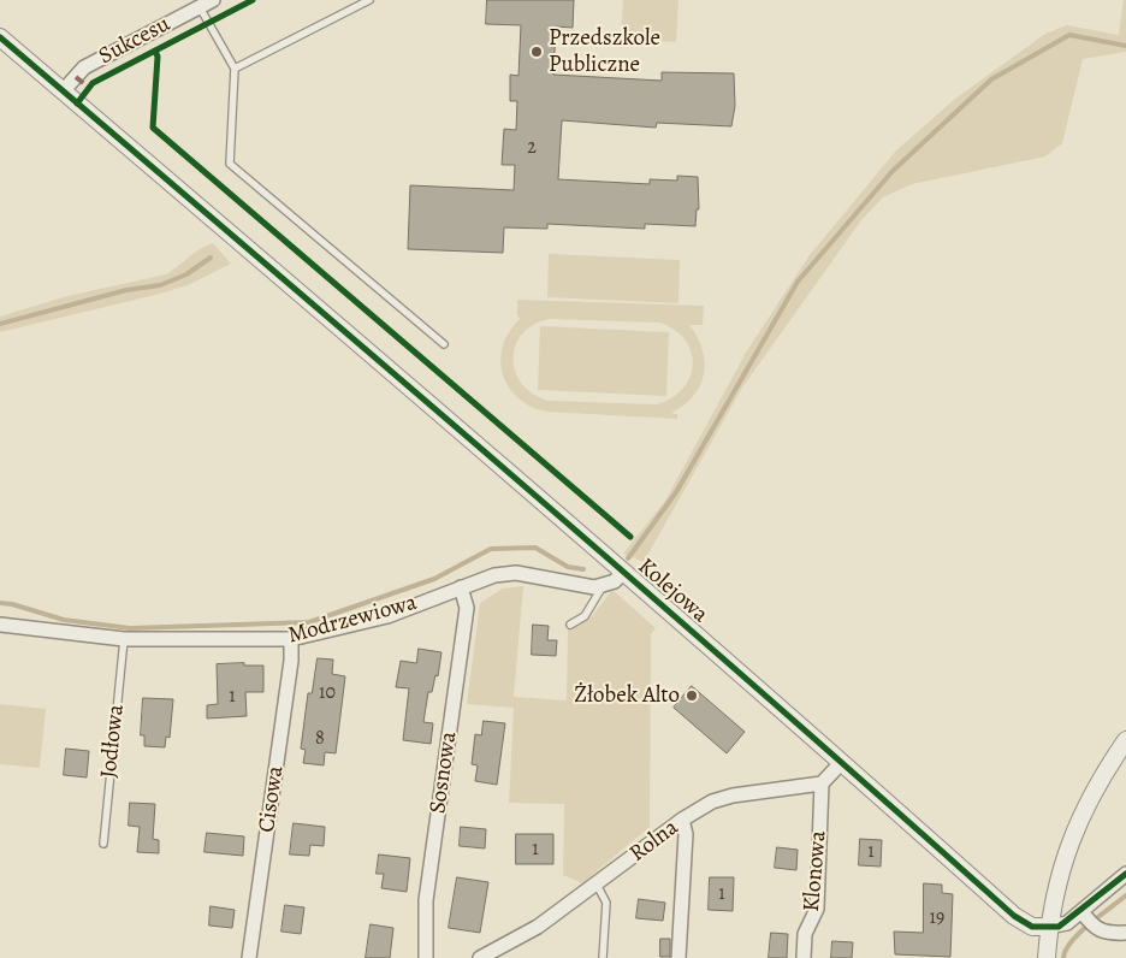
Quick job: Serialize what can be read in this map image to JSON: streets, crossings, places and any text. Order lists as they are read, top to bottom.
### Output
{
  "streets": {
    "street": [
      "Sukcesu",
      "Kolejowa",
      "Modrzewiowa",
      "Sosnowa",
      "Cisowa",
      "Rolna",
      "Klonowa"
    ],
    "lane": ["Jodłowa"]
  },
  "crossings": [
    ["Sukcesu", "Kolejowa"],
    ["Modrzewiowa", "Jodłowa"],
    ["Modrzewiowa", "Sosnowa"],
    ["Modrzewiowa", "Cisowa"],
    ["Rolna", "Klonowa"]
  ],
  "places": ["Przedszkole Publiczne", "Żłobek Alto"],
  "house_numbers": [
    "2",
    "10",
    "1",
    "8",
    "1",
    "1",
    "1",
    "19"
  ]
}
